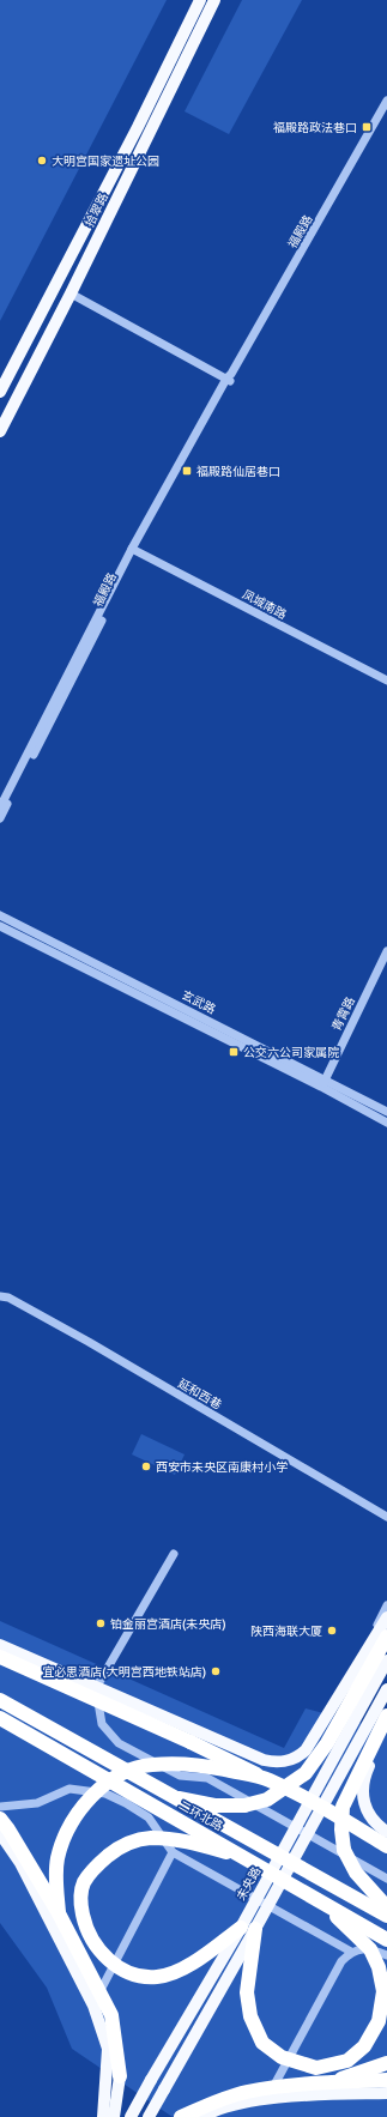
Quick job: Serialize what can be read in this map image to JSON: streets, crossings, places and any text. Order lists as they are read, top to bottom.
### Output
{
  "streets": {
    "highway": ["二环北路"],
    "main road": ["拾翠路", "未央路"],
    "street": [
      "福殿路",
      "凤城南路",
      "玄武路",
      "青霄路",
      "延和西巷"
    ]
  },
  "crossings": [
    ["福殿路", "凤城南路"],
    ["玄武路", "青霄路"]
  ],
  "places": {
    "transit": ["福殿路政法巷口", "福殿路仙居巷口", "公交六公司家属院"],
    "other": [
      "大明宫国家遗址公园",
      "西安市未央区南康村小学",
      "铂金丽宫酒店(未央店)",
      "陕西海联大厦",
      "宜必思酒店(大明宫西地铁站店)"
    ]
  }
}
